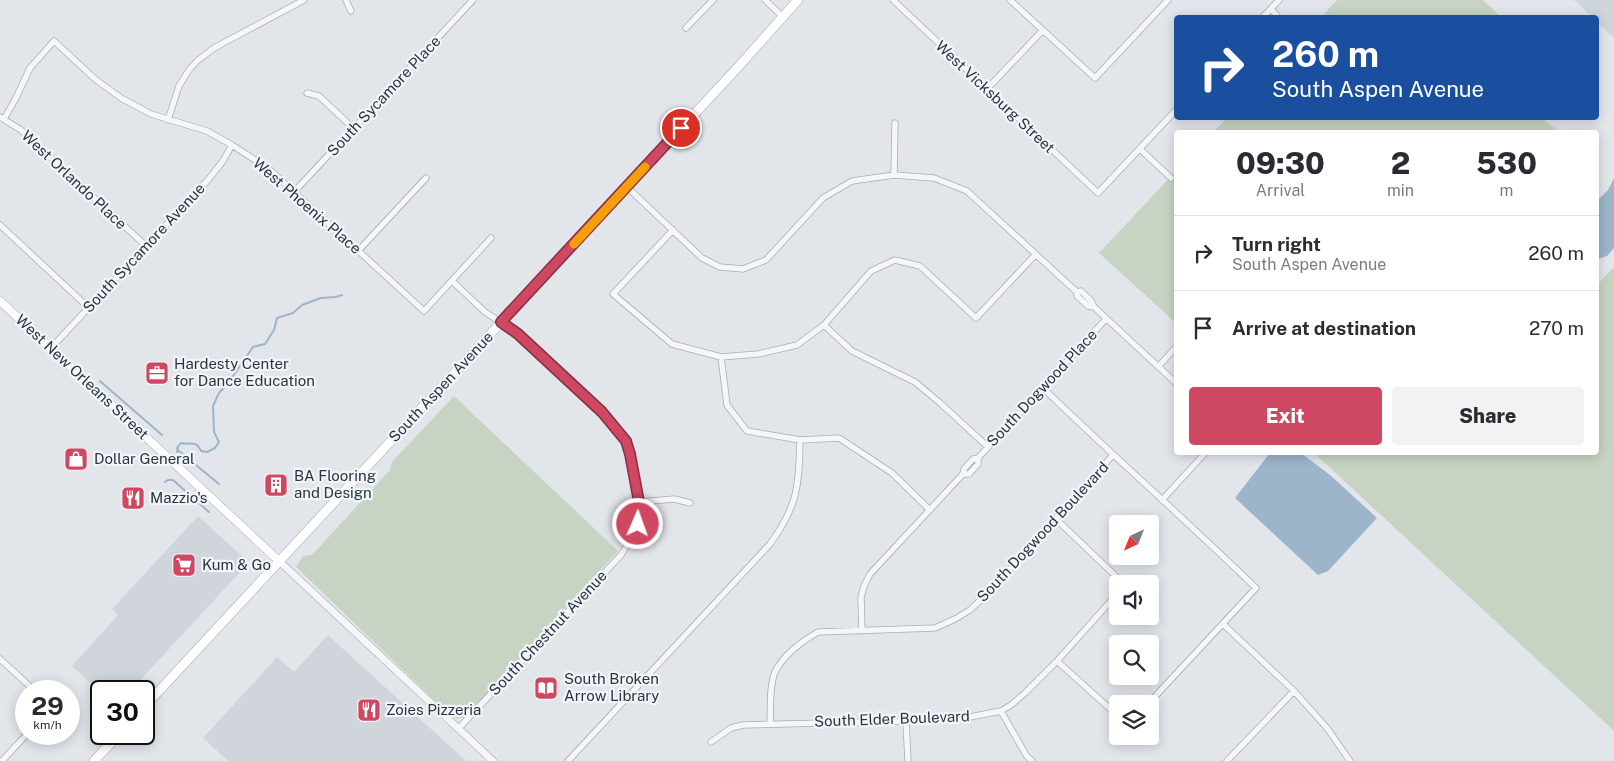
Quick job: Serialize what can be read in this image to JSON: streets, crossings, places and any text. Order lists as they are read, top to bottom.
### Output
{
  "streets": {
    "main road": ["West New Orleans Street", "South Aspen Avenue"],
    "street": [
      "South Sycamore Place",
      "West Vicksburg Street",
      "West Orlando Place",
      "West Phoenix Place",
      "South Sycamore Avenue",
      "South Dogwood Place",
      "South Dogwood Boulevard",
      "South Chestnut Avenue",
      "South Elder Boulevard"
    ]
  },
  "crossings": [
    ["South Sycamore Place", "West Phoenix Place"],
    ["West Orlando Place", "West Phoenix Place"],
    ["West Orlando Place", "South Sycamore Avenue"],
    ["West Phoenix Place", "South Sycamore Avenue"],
    ["South Sycamore Avenue", "West New Orleans Street"],
    ["West New Orleans Street", "South Aspen Avenue"],
    ["West New Orleans Street", "South Chestnut Avenue"],
    ["South Dogwood Place", "South Dogwood Boulevard"],
    ["South Dogwood Boulevard", "South Elder Boulevard"]
  ],
  "places": {
    "office": ["Hardesty Center for Dance Education"],
    "shop": ["Dollar General"],
    "building": ["BA Flooring and Design"],
    "restaurant": ["Mazzio's", "Zoies Pizzeria"],
    "supermarket": ["Kum & Go"],
    "library": ["South Broken Arrow Library"]
  },
  "north": "bottom left",
  "page": {
    "turn": ["260 m", "South Aspen Avenue"],
    "eta": [
      "09:30",
      "Arrival",
      "2",
      "min",
      "530",
      "m"
    ],
    "list": [
      {
        "name": "Turn right",
        "note": "South Aspen Avenue",
        "value": "260 m"
      },
      {
        "name": "Arrive at destination",
        "value": "270 m"
      }
    ],
    "buttons": ["Exit", "Share"],
    "speed": "29 km/h",
    "limit": "30"
  }
}
